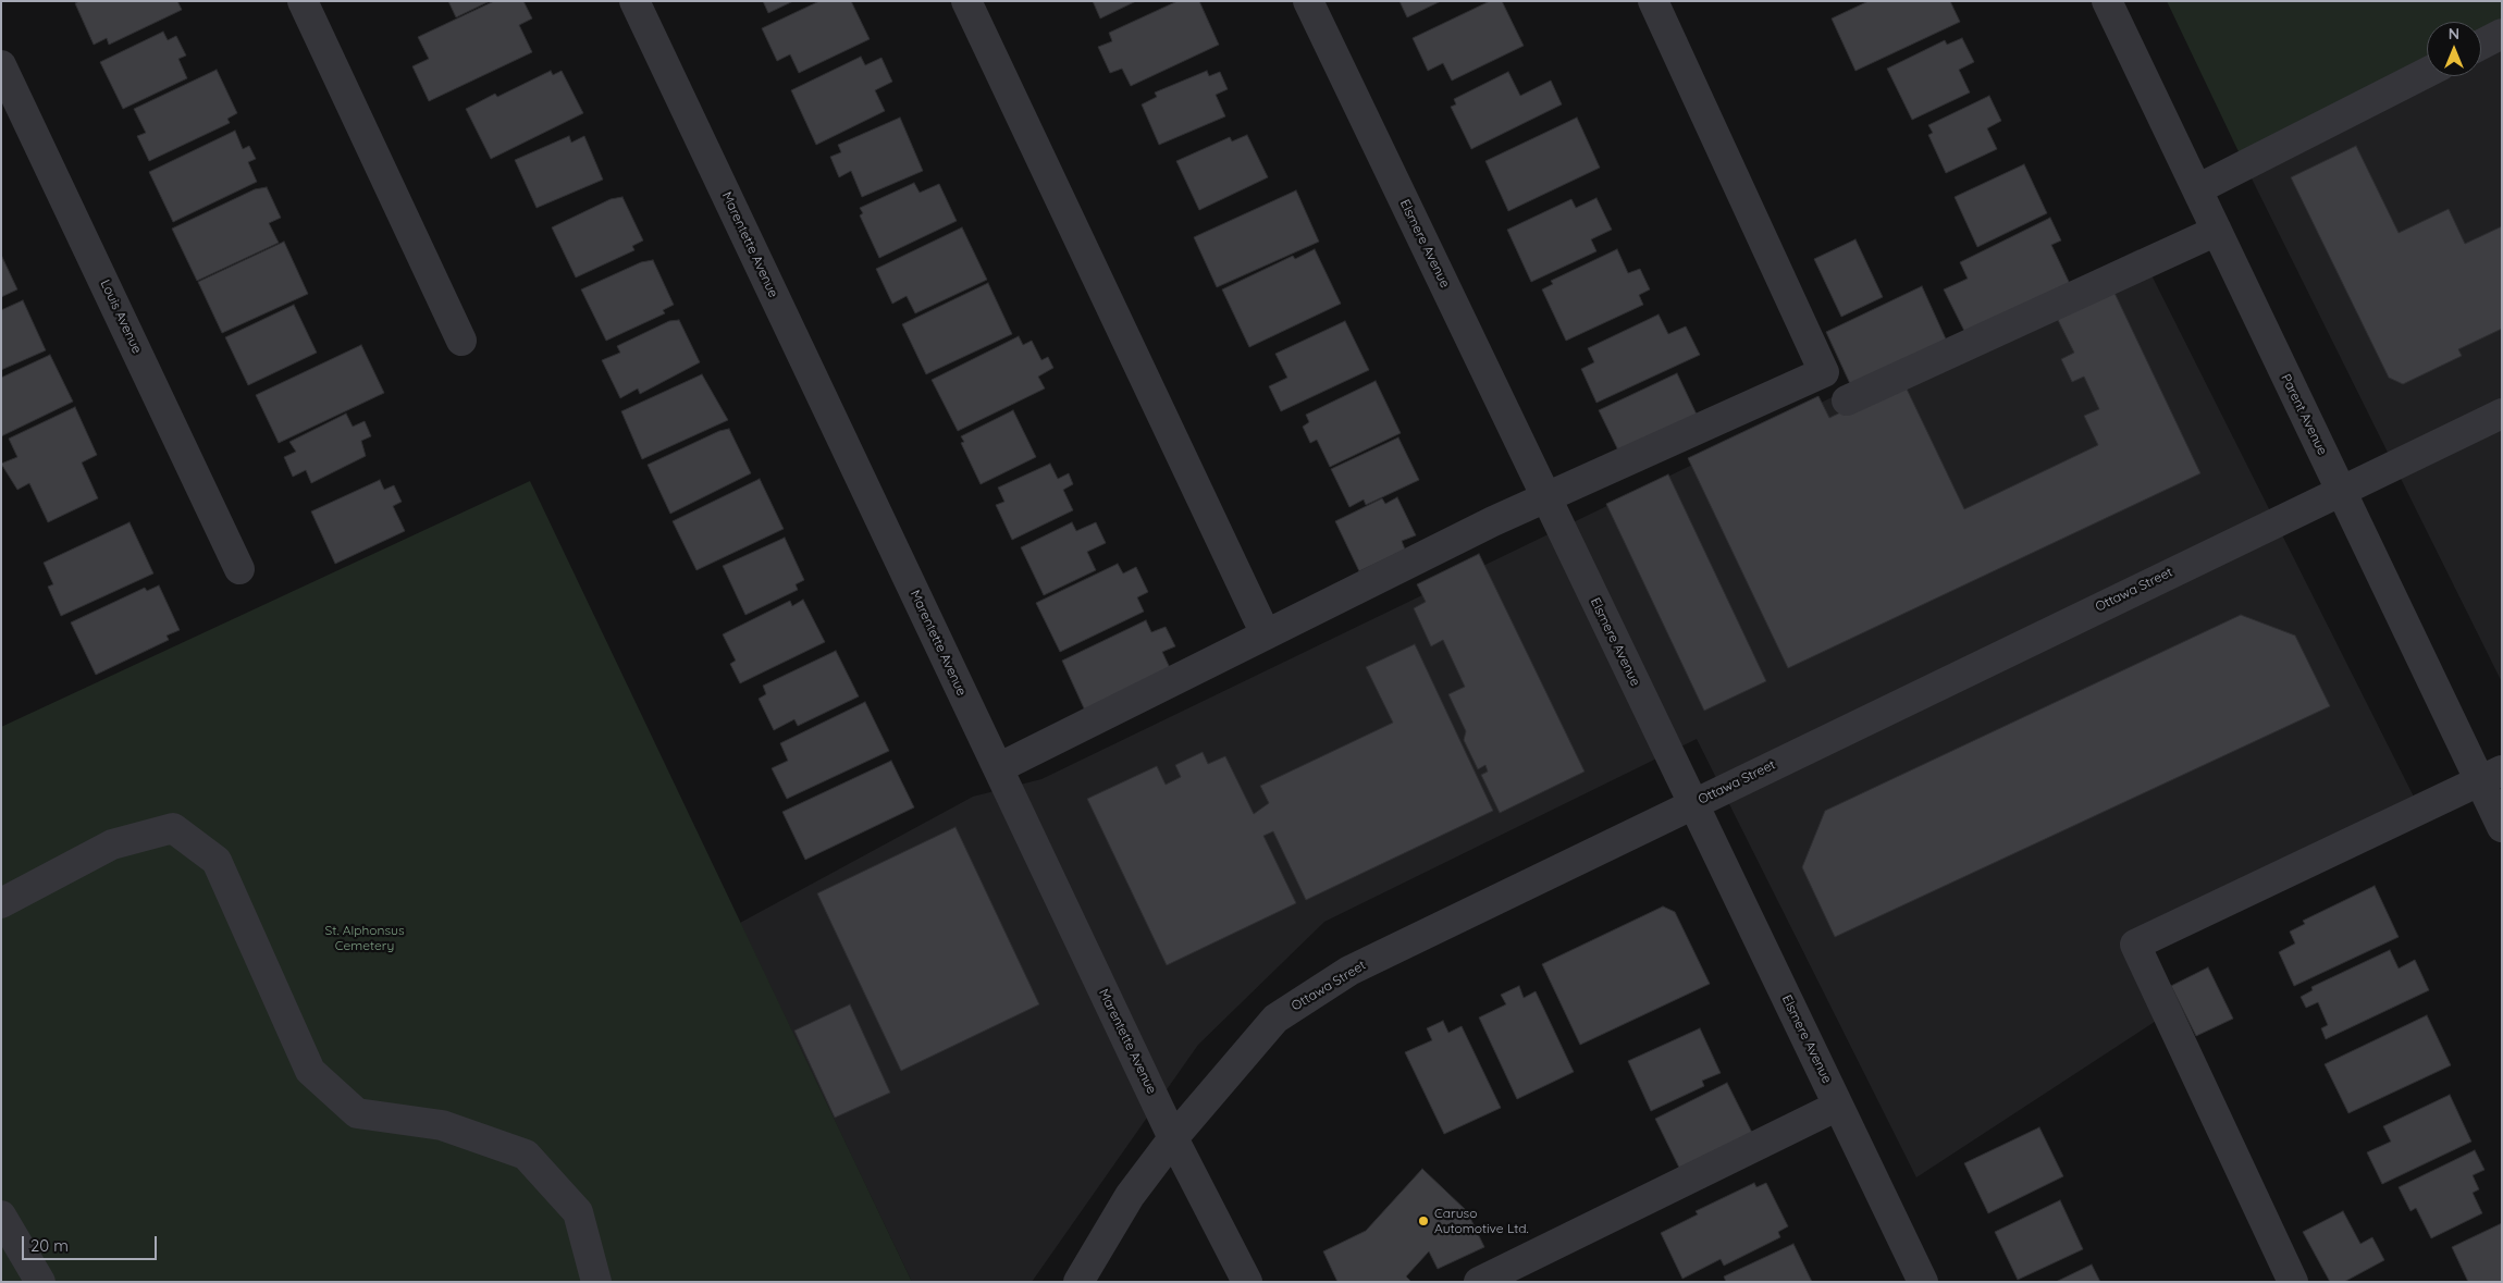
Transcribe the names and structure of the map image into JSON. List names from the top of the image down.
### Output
{
  "streets": {
    "street": [
      "Elsmere Avenue",
      "Marentette Avenue",
      "Louis Avenue",
      "Parent Avenue",
      "Ottawa Street"
    ]
  },
  "crossings": [
    ["Elsmere Avenue", "Ottawa Street"],
    ["Marentette Avenue", "Ottawa Street"],
    ["Parent Avenue", "Ottawa Street"]
  ],
  "parks": ["St. Alphonsus Cemetery"],
  "places": ["Caruso Automotive Ltd."],
  "scale_bar": "20 m",
  "north": "top"
}
